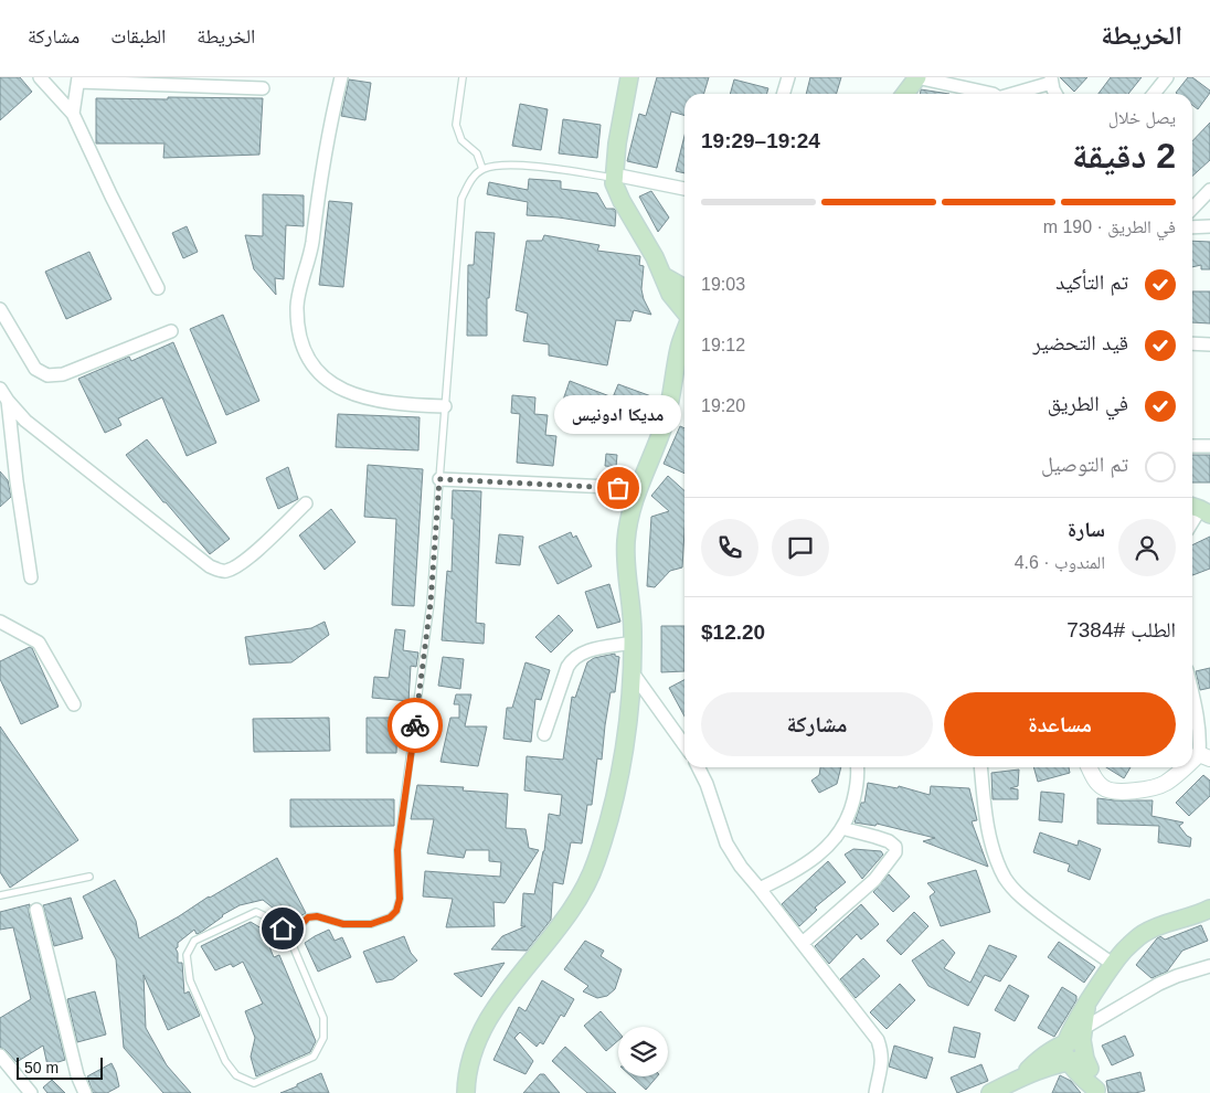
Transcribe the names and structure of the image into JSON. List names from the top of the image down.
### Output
{
  "places": ["مديكا ادونيس"],
  "scale_bar": "50 m",
  "page": {
    "header": "الخريطة",
    "nav": ["الخريطة", "الطبقات", "مشاركة"],
    "heading": ["2 دقيقة", "يصل خلال", "19:24–19:29"],
    "panel": [
      "سارة",
      "المندوب · 4.6",
      "الطلب #7384",
      "$12.20"
    ],
    "bar": "في الطريق · 190 m",
    "list": [
      ["تم التأكيد", "19:03"],
      ["قيد التحضير", "19:12"],
      ["في الطريق", "19:20"],
      "تم التوصيل"
    ],
    "bubble": "مديكا ادونيس",
    "buttons": ["مساعدة", "مشاركة"],
    "scale": "50 m"
  }
}
